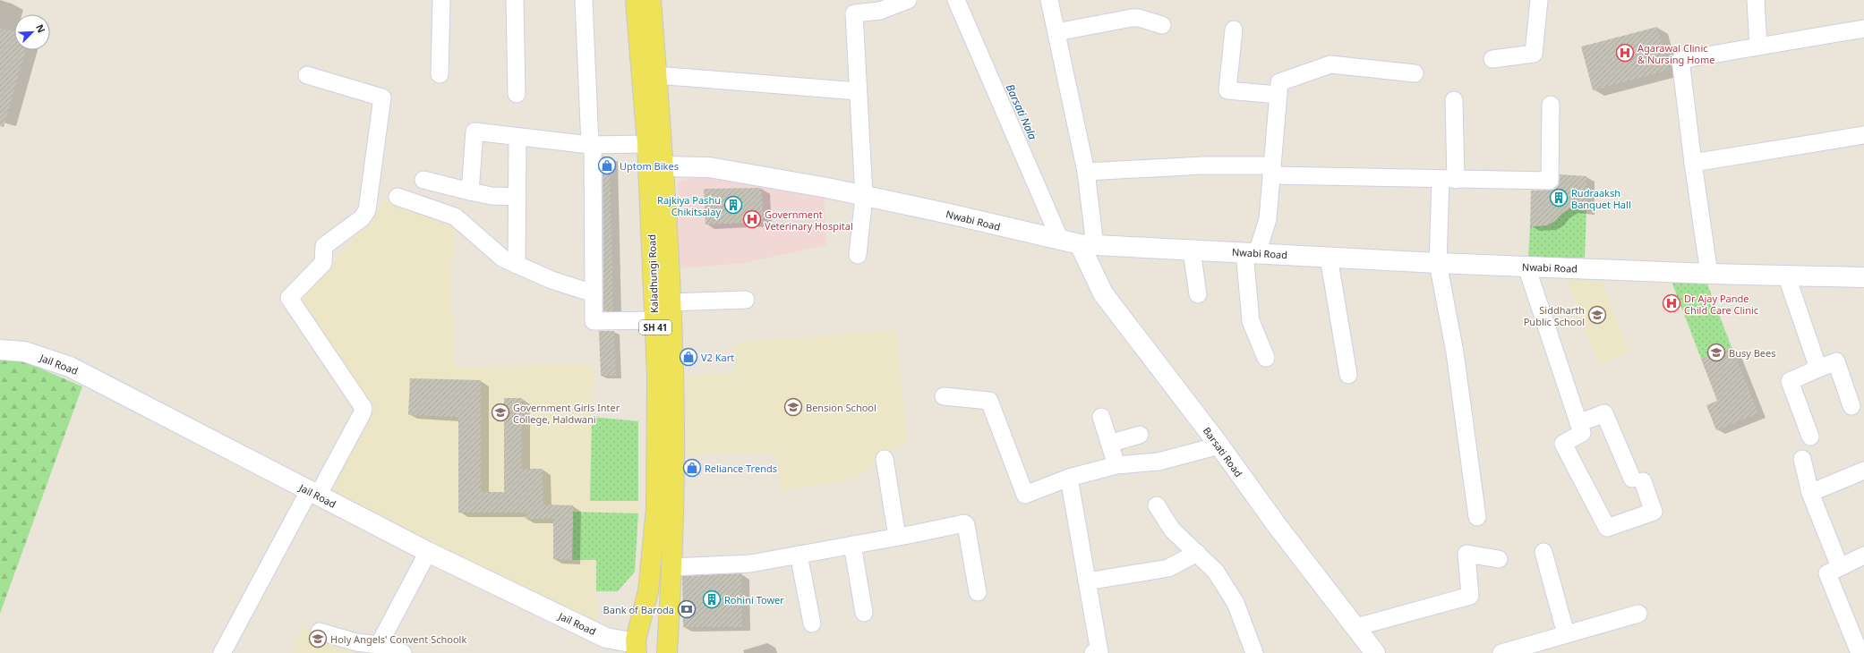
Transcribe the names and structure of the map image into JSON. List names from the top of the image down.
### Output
{
  "streets": {
    "main road": ["Kaladhungi Road", "SH 41"],
    "street": ["Nwabi Road", "Jail Road", "Barsati Road"]
  },
  "crossings": [
    ["Nwabi Road", "Kaladhungi Road"],
    ["Nwabi Road", "Barsati Road"],
    ["Kaladhungi Road", "Jail Road"]
  ],
  "water": ["Barsati Nala"],
  "places": {
    "hospital": ["Agarawal Clinic & Nursing Home", "Government Veterinary Hospital", "Dr Ajay Pande Child Care Clinic"],
    "shop": ["Uptom Bikes", "V2 Kart", "Reliance Trends"],
    "building": ["Rudraaksh Banquet Hall", "Rajkiya Pashu Chikitsalay", "Rohini Tower"],
    "school or university": [
      "Siddharth Public School",
      "Busy Bees",
      "Bension School",
      "Government Girls Inter College, Haldwani",
      "Holy Angels' Convent Schoolk"
    ],
    "bank": ["Bank of Baroda"]
  },
  "north": "top right"
}
